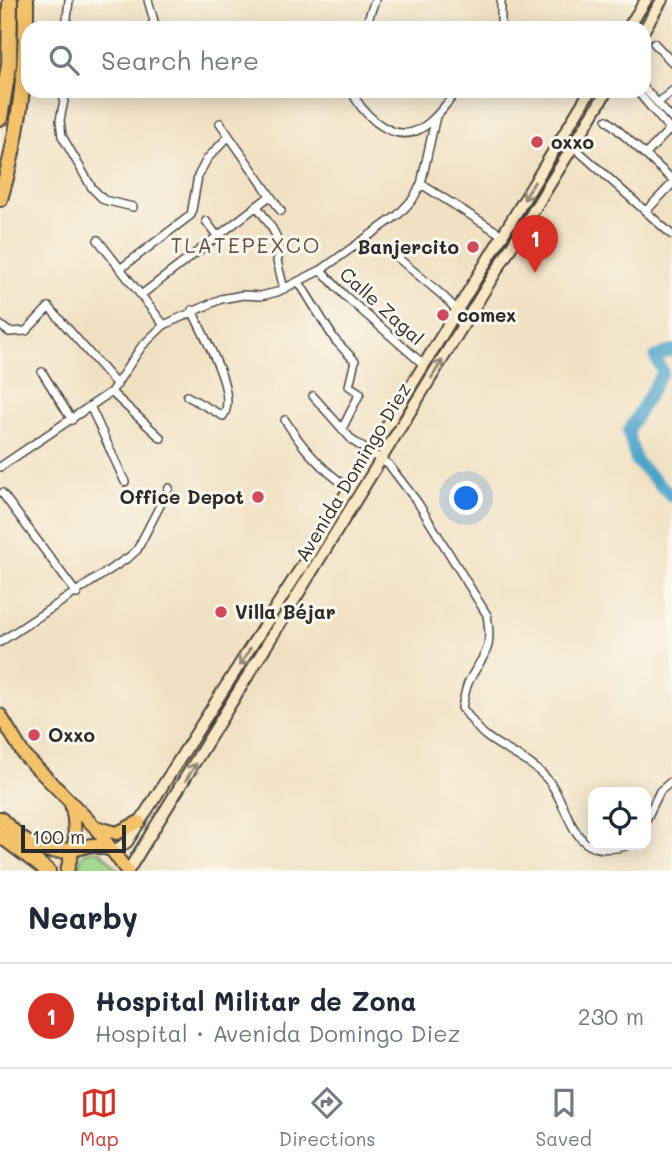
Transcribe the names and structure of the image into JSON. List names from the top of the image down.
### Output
{
  "streets": {
    "main road": ["Avenida Domingo Diez"],
    "street": ["Calle Zagal"]
  },
  "crossings": [
    ["Calle Zagal", "Avenida Domingo Diez"]
  ],
  "districts": ["TLATEPEXCO"],
  "places": [
    "oxxo",
    "Banjercito",
    "comex",
    "Office Depot",
    "Villa Béjar",
    "Oxxo"
  ],
  "scale_bar": "100 m",
  "page": {
    "search": "Search here",
    "pins": "1",
    "scale": "100 m",
    "heading": "Nearby",
    "list": [
      {
        "mark": "1",
        "name": "Hospital Militar de Zona",
        "note": "Hospital · Avenida Domingo Diez",
        "value": "230 m"
      }
    ],
    "nav": ["Map", "Directions", "Saved"]
  }
}
